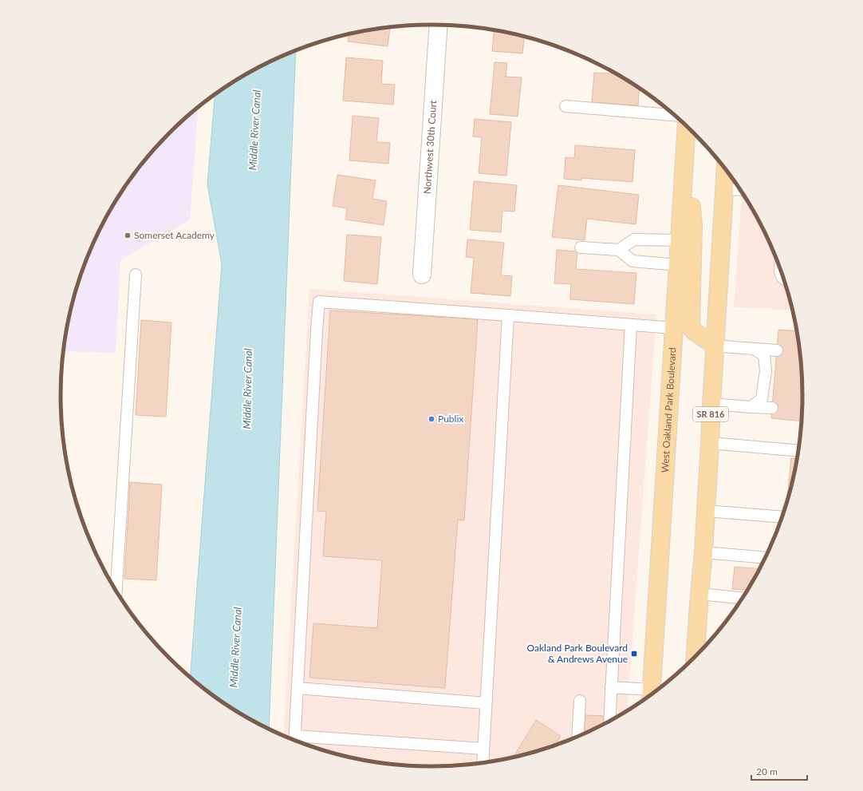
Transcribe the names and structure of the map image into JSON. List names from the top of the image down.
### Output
{
  "streets": {
    "main road": ["West Oakland Park Boulevard", "SR 816"],
    "street": ["Northwest 30th Court"]
  },
  "water": ["Middle River Canal"],
  "places": {
    "other": ["Somerset Academy", "Publix"],
    "transit": ["Oakland Park Boulevard & Andrews Avenue"]
  },
  "scale_bar": "20 m"
}
